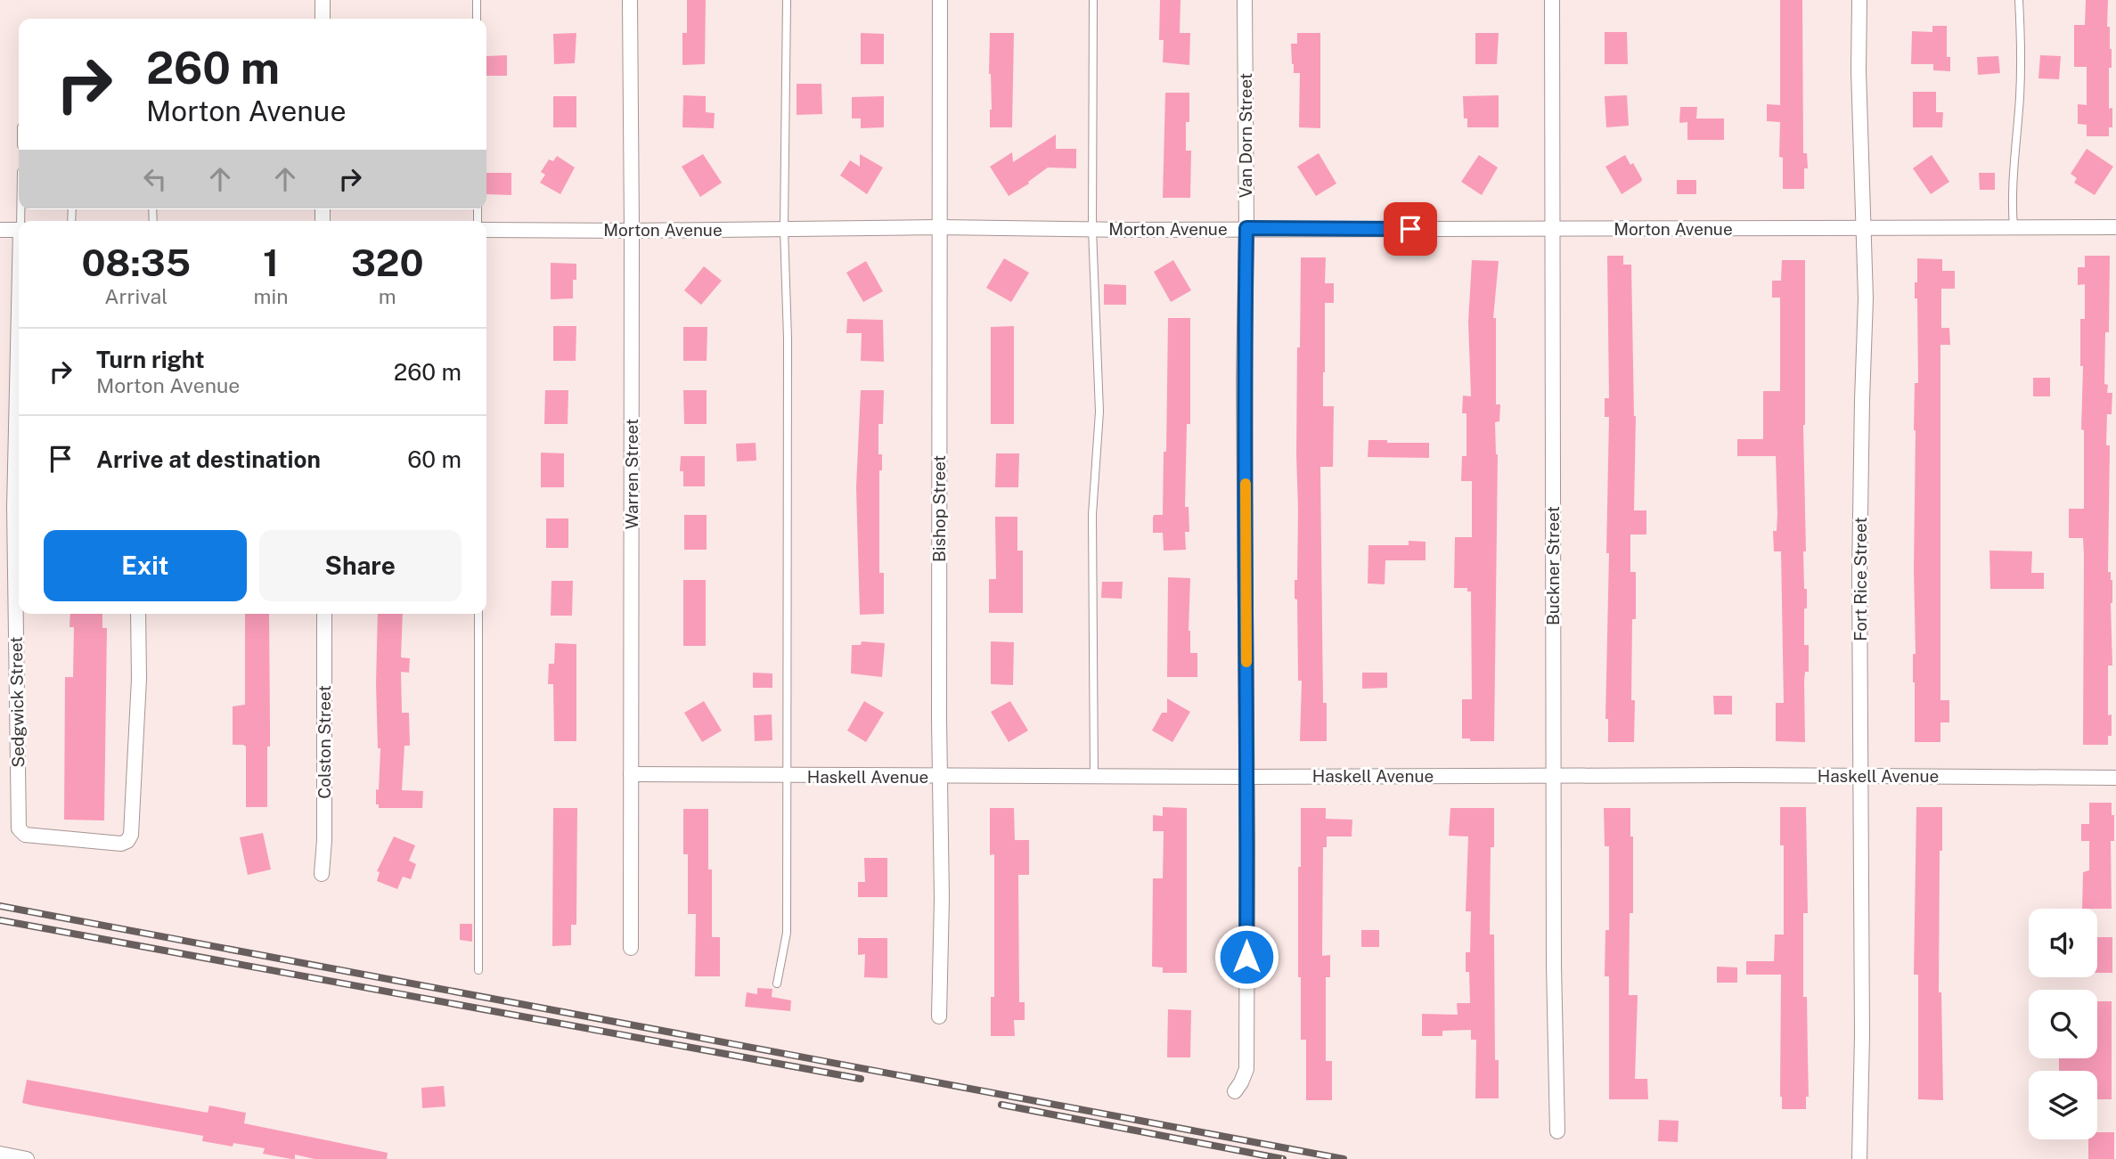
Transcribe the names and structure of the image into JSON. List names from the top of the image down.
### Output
{
  "streets": {
    "street": [
      "Van Dorn Street",
      "Morton Avenue",
      "Warren Street",
      "Bishop Street",
      "Buckner Street",
      "Fort Rice Street",
      "Sedgwick Street",
      "Colston Street",
      "Haskell Avenue"
    ]
  },
  "crossings": [
    ["Van Dorn Street", "Morton Avenue"],
    ["Van Dorn Street", "Haskell Avenue"],
    ["Morton Avenue", "Warren Street"],
    ["Morton Avenue", "Bishop Street"],
    ["Morton Avenue", "Buckner Street"],
    ["Morton Avenue", "Fort Rice Street"],
    ["Warren Street", "Haskell Avenue"],
    ["Bishop Street", "Haskell Avenue"],
    ["Buckner Street", "Haskell Avenue"],
    ["Fort Rice Street", "Haskell Avenue"]
  ],
  "page": {
    "turn": ["260 m", "Morton Avenue"],
    "eta": [
      "08:35",
      "Arrival",
      "1",
      "min",
      "320",
      "m"
    ],
    "list": [
      {
        "name": "Turn right",
        "note": "Morton Avenue",
        "value": "260 m"
      },
      {
        "name": "Arrive at destination",
        "value": "60 m"
      }
    ],
    "buttons": ["Exit", "Share"]
  }
}
